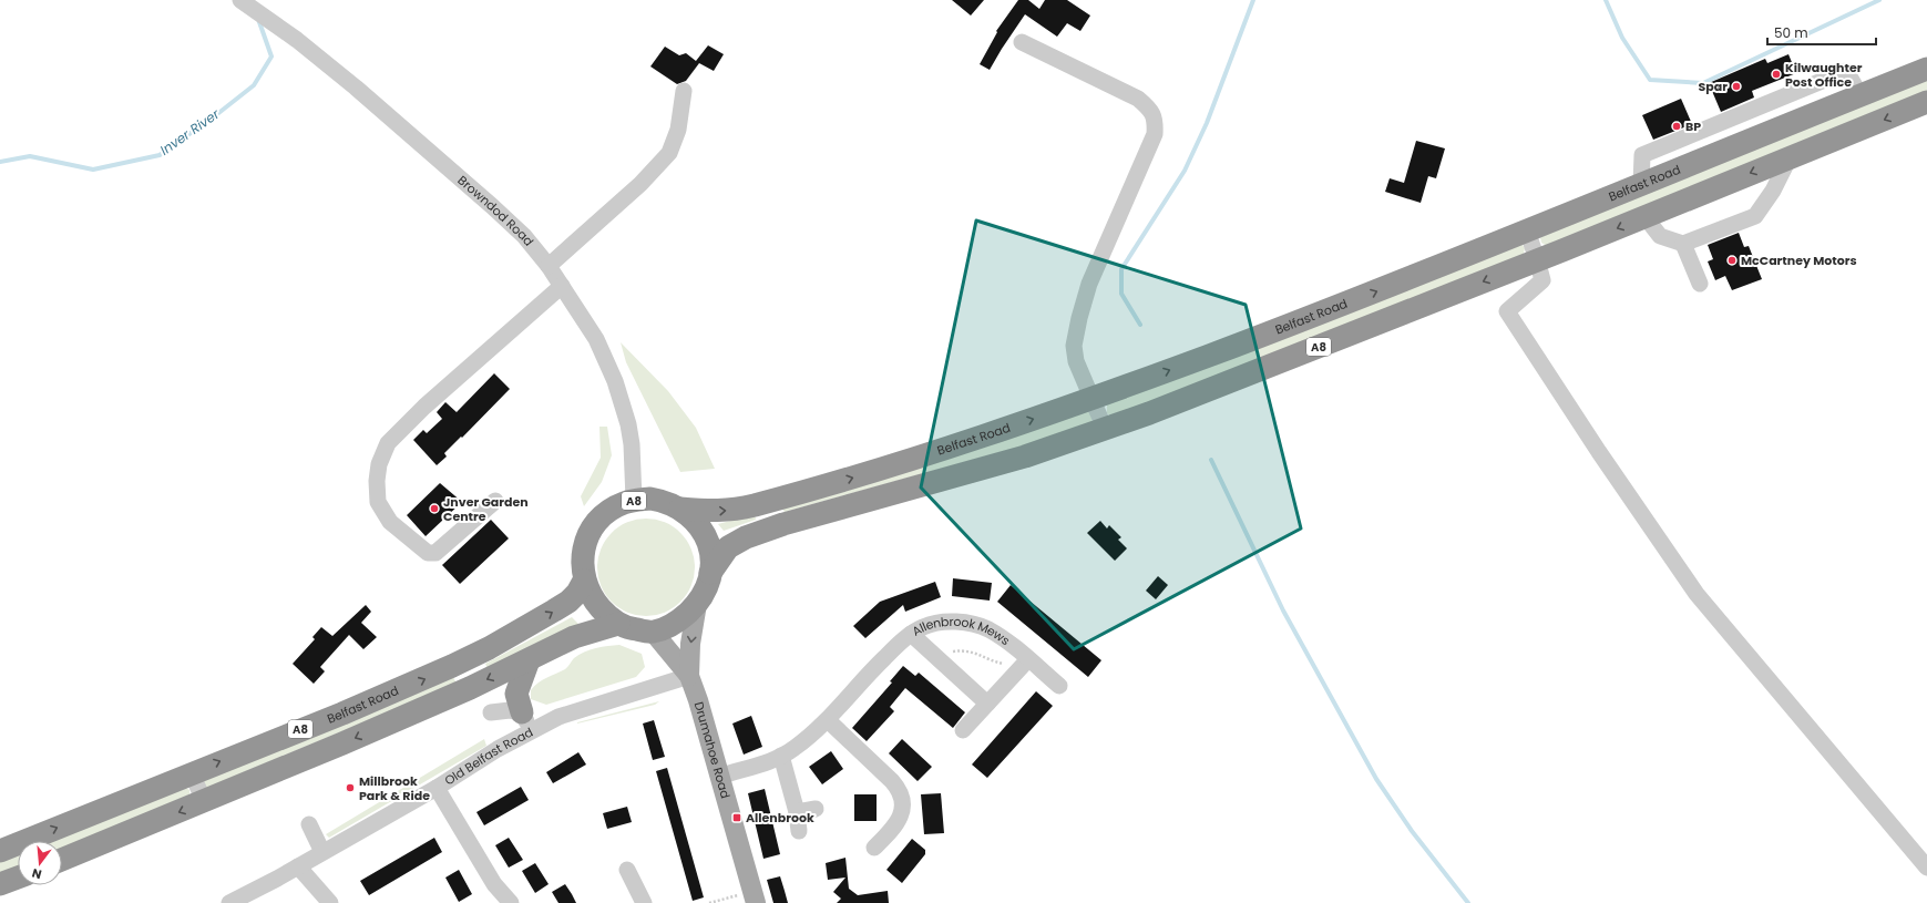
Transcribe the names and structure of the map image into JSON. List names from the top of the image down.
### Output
{
  "streets": {
    "highway": ["Belfast Road", "A8"],
    "main road": ["Drumahoe Road"],
    "street": ["Browndod Road", "Allenbrook Mews", "Old Belfast Road"]
  },
  "crossings": [
    ["Belfast Road", "Browndod Road"],
    ["Belfast Road", "A8"],
    ["Belfast Road", "Drumahoe Road"],
    ["Browndod Road", "A8"],
    ["Browndod Road", "Drumahoe Road"],
    ["A8", "Drumahoe Road"],
    ["Drumahoe Road", "Old Belfast Road"]
  ],
  "water": ["Inver River"],
  "places": {
    "other": [
      "Kilwaughter Post Office",
      "Spar",
      "BP",
      "McCartney Motors",
      "Jnver Garden Centre",
      "Millbrook Park & Ride"
    ],
    "transit": ["Allenbrook"]
  },
  "scale_bar": "50 m",
  "north": "bottom"
}
